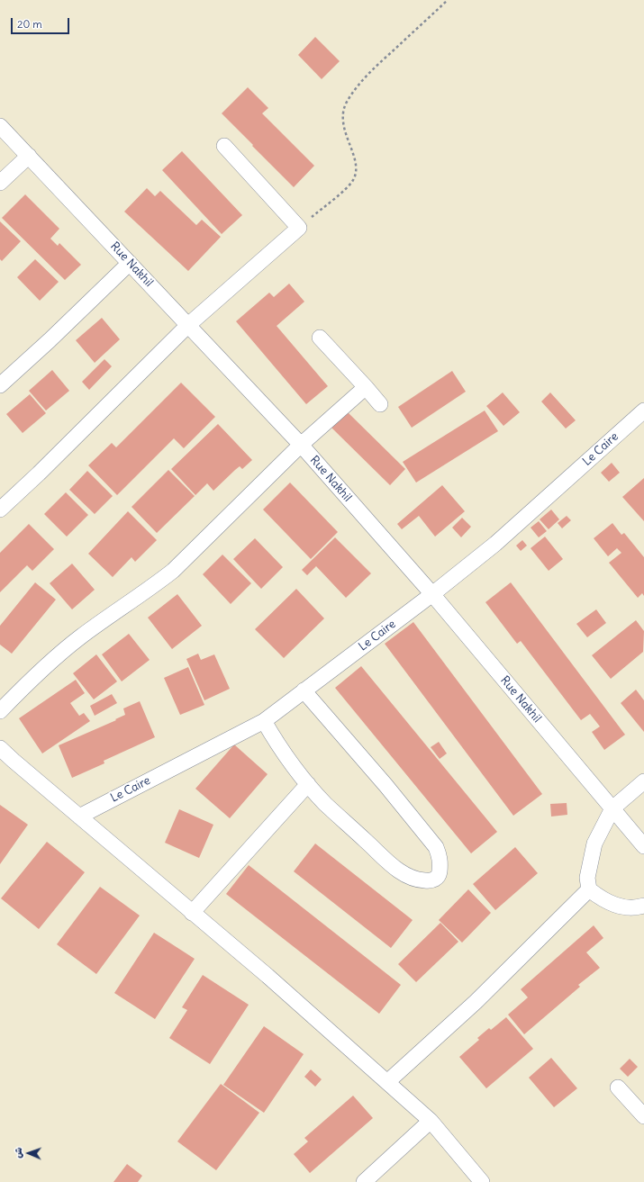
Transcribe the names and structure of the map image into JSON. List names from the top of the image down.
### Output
{
  "streets": {
    "street": ["Rue Nakhil", "Le Caire"]
  },
  "crossings": [
    ["Rue Nakhil", "Le Caire"]
  ],
  "scale_bar": "20 m",
  "north": "left"
}
